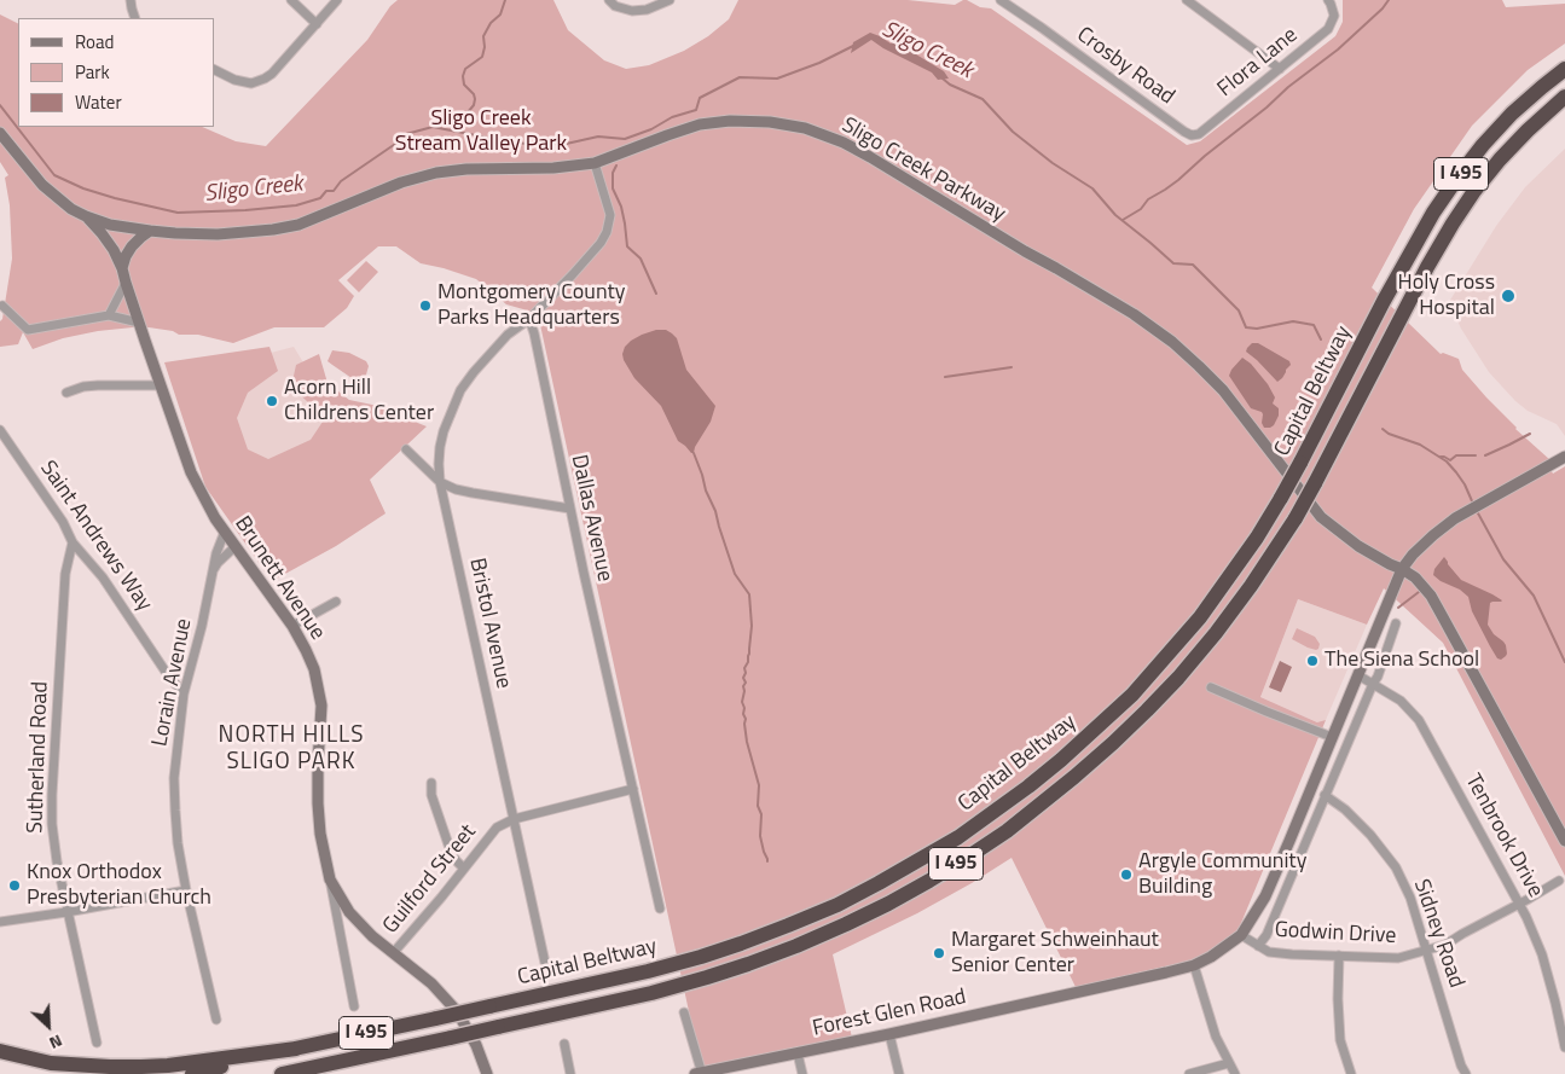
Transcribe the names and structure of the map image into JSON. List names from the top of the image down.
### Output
{
  "streets": {
    "highway": ["I 495", "Capital Beltway"],
    "street": [
      "Flora Lane",
      "Crosby Road",
      "Sligo Creek Parkway",
      "Dallas Avenue",
      "Saint Andrews Way",
      "Brunett Avenue",
      "Bristol Avenue",
      "Lorain Avenue",
      "Sutherland Road",
      "Tenbrook Drive",
      "Guilford Street",
      "Godwin Drive",
      "Sidney Road",
      "Forest Glen Road"
    ]
  },
  "crossings": [
    ["Flora Lane", "Crosby Road"],
    ["Sligo Creek Parkway", "Brunett Avenue"],
    ["Sligo Creek Parkway", "Forest Glen Road"],
    ["Dallas Avenue", "Bristol Avenue"],
    ["Dallas Avenue", "Guilford Street"],
    ["Saint Andrews Way", "Lorain Avenue"],
    ["Saint Andrews Way", "Sutherland Road"],
    ["Brunett Avenue", "Lorain Avenue"],
    ["Brunett Avenue", "Guilford Street"],
    ["Bristol Avenue", "Guilford Street"],
    ["Tenbrook Drive", "Godwin Drive"],
    ["Tenbrook Drive", "Forest Glen Road"],
    ["Godwin Drive", "Sidney Road"],
    ["Godwin Drive", "Forest Glen Road"]
  ],
  "districts": ["NORTH HILLS SLIGO PARK"],
  "water": ["Sligo Creek"],
  "parks": ["Sligo Creek Stream Valley Park"],
  "places": [
    "Holy Cross Hospital",
    "Montgomery County Parks Headquarters",
    "Acorn Hill Childrens Center",
    "The Siena School",
    "Argyle Community Building",
    "Knox Orthodox Presbyterian Church",
    "Margaret Schweinhaut Senior Center"
  ],
  "legend": ["Road", "Park", "Water"],
  "north": "bottom right"
}
